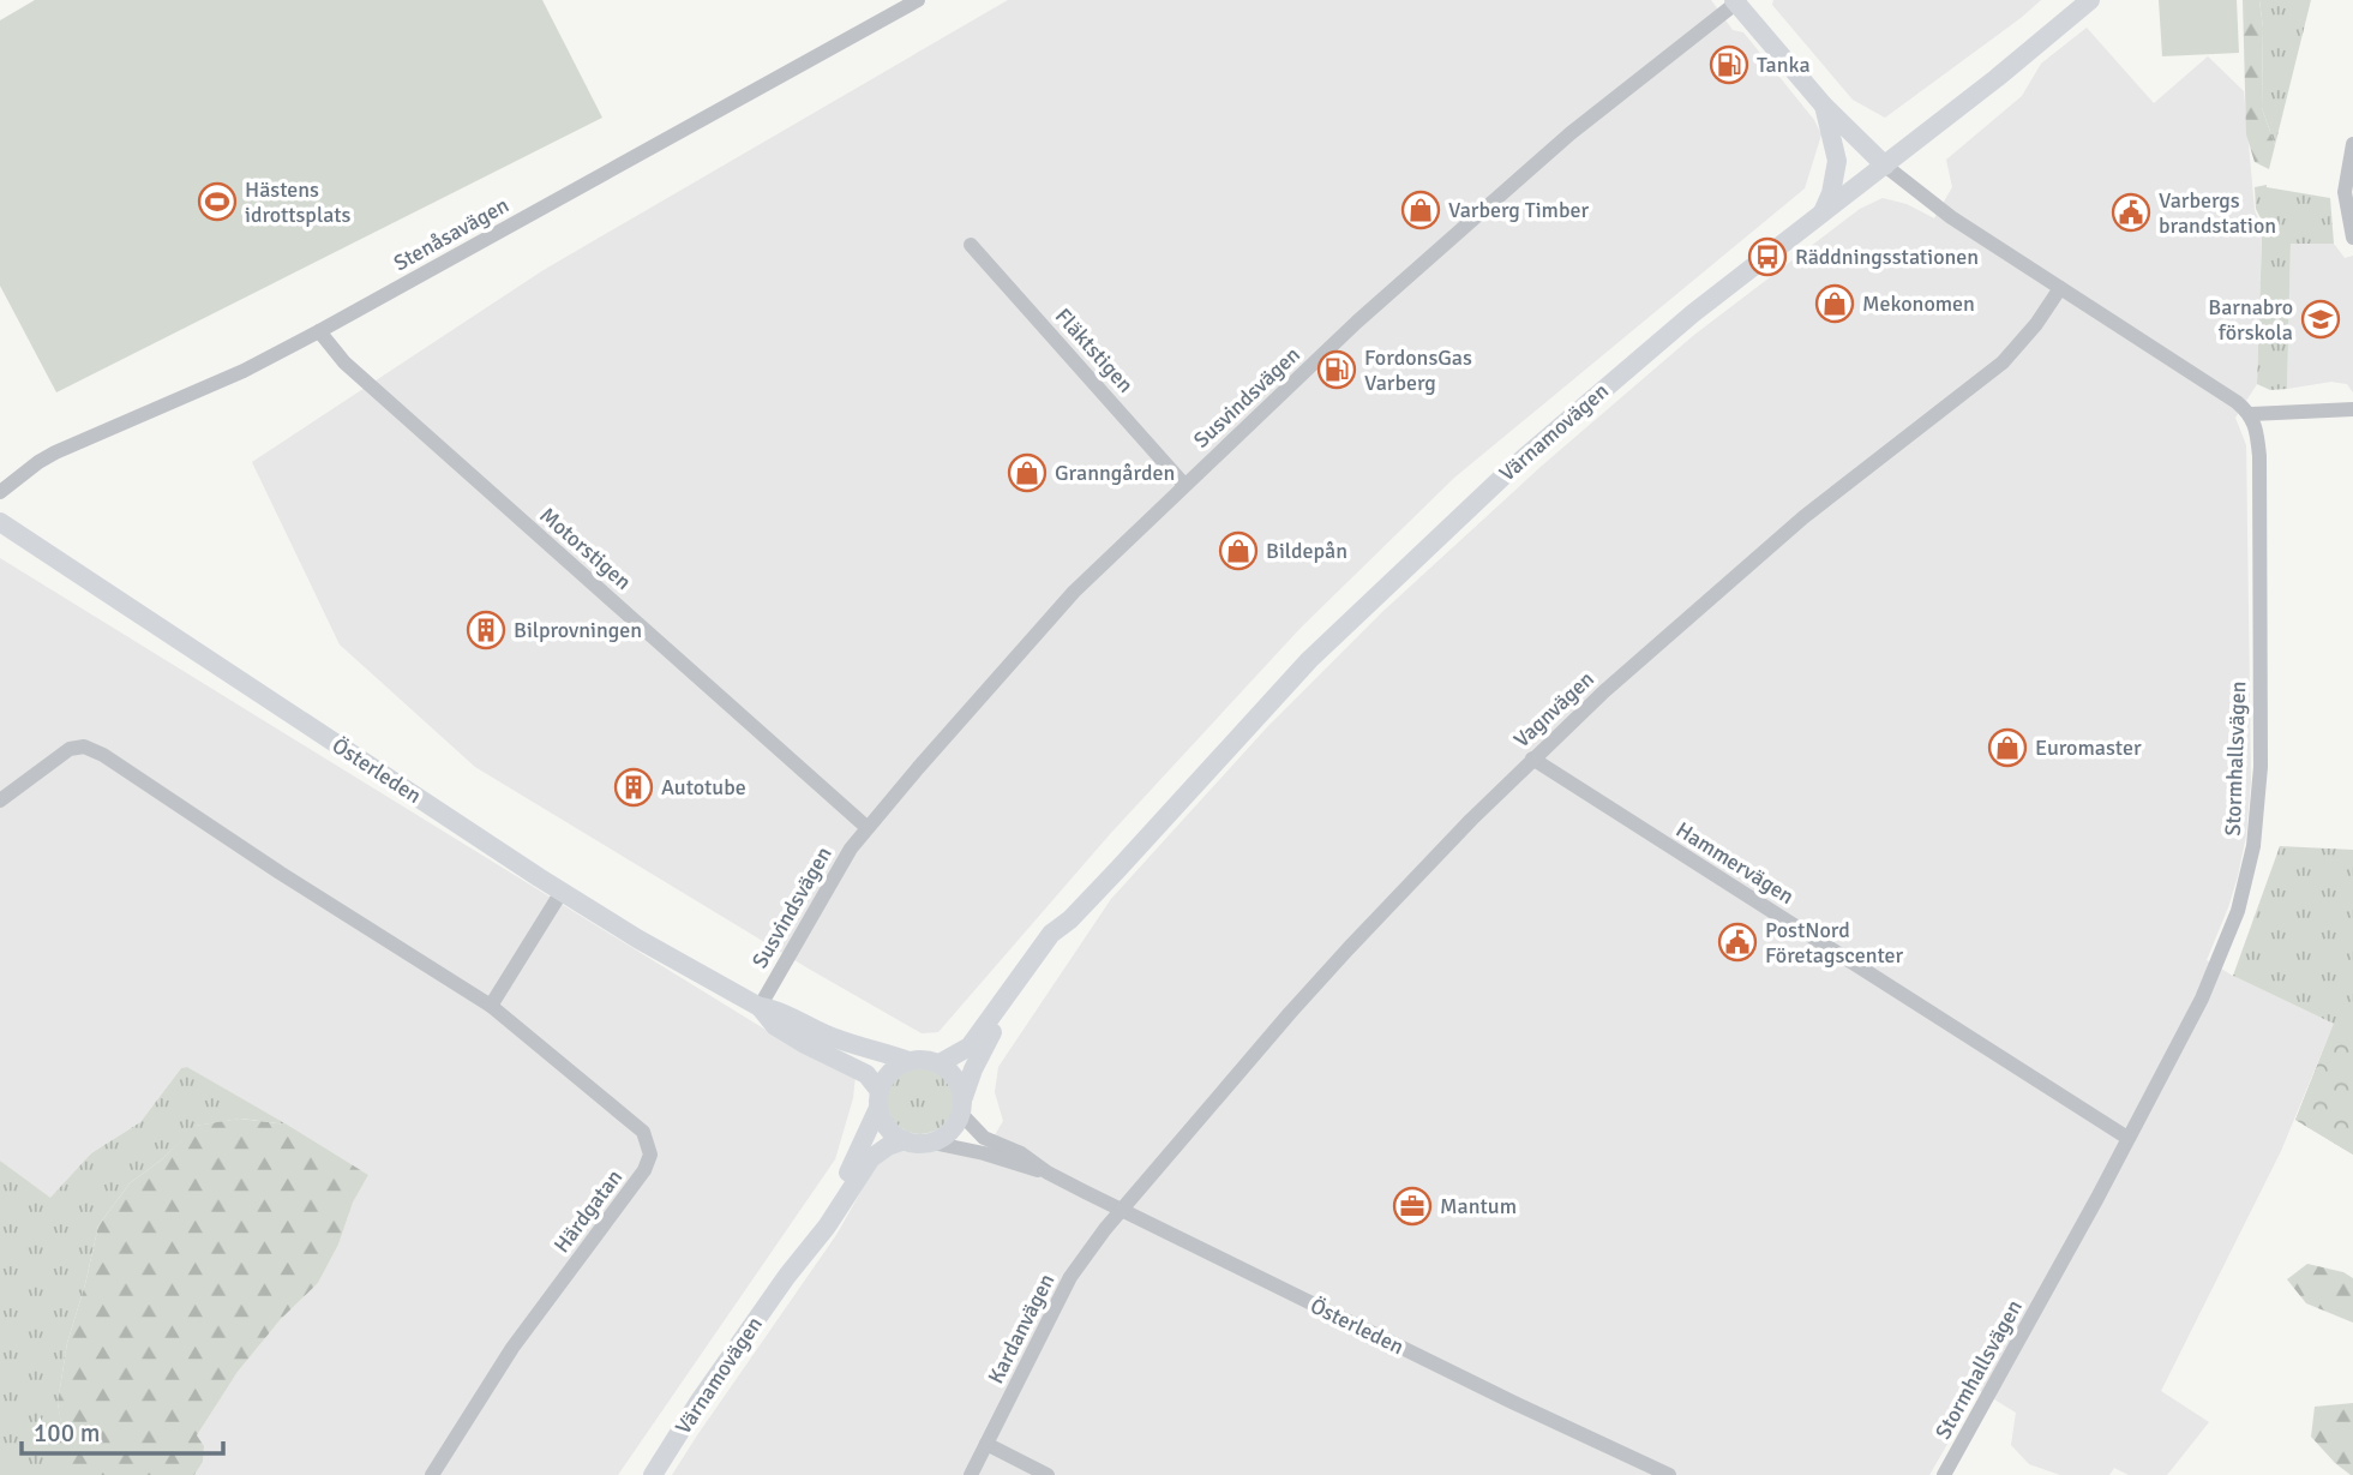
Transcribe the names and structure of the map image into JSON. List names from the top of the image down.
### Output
{
  "streets": {
    "main road": ["Värnamovägen", "Österleden"],
    "street": [
      "Stenåsavägen",
      "Fläktstigen",
      "Susvindsvägen",
      "Motorstigen",
      "Vagnvägen",
      "Stormhallsvägen",
      "Hammervägen",
      "Härdgatan",
      "Kardanvägen"
    ]
  },
  "crossings": [
    ["Stenåsavägen", "Motorstigen"],
    ["Fläktstigen", "Susvindsvägen"],
    ["Susvindsvägen", "Motorstigen"],
    ["Susvindsvägen", "Österleden"],
    ["Värnamovägen", "Österleden"],
    ["Vagnvägen", "Österleden"],
    ["Vagnvägen", "Hammervägen"],
    ["Vagnvägen", "Kardanvägen"],
    ["Stormhallsvägen", "Hammervägen"],
    ["Österleden", "Kardanvägen"]
  ],
  "places": {
    "fuel station": ["Tanka", "FordonsGas Varberg"],
    "sports": ["Hästens idrottsplats"],
    "shop": [
      "Varberg Timber",
      "Mekonomen",
      "Granngården",
      "Bildepån",
      "Euromaster"
    ],
    "public building": ["Varbergs brandstation", "PostNord Företagscenter"],
    "bus stop": ["Räddningsstationen"],
    "school or university": ["Barnabro förskola"],
    "building": ["Bilprovningen", "Autotube"],
    "office": ["Mantum"]
  },
  "scale_bar": "100 m"
}
